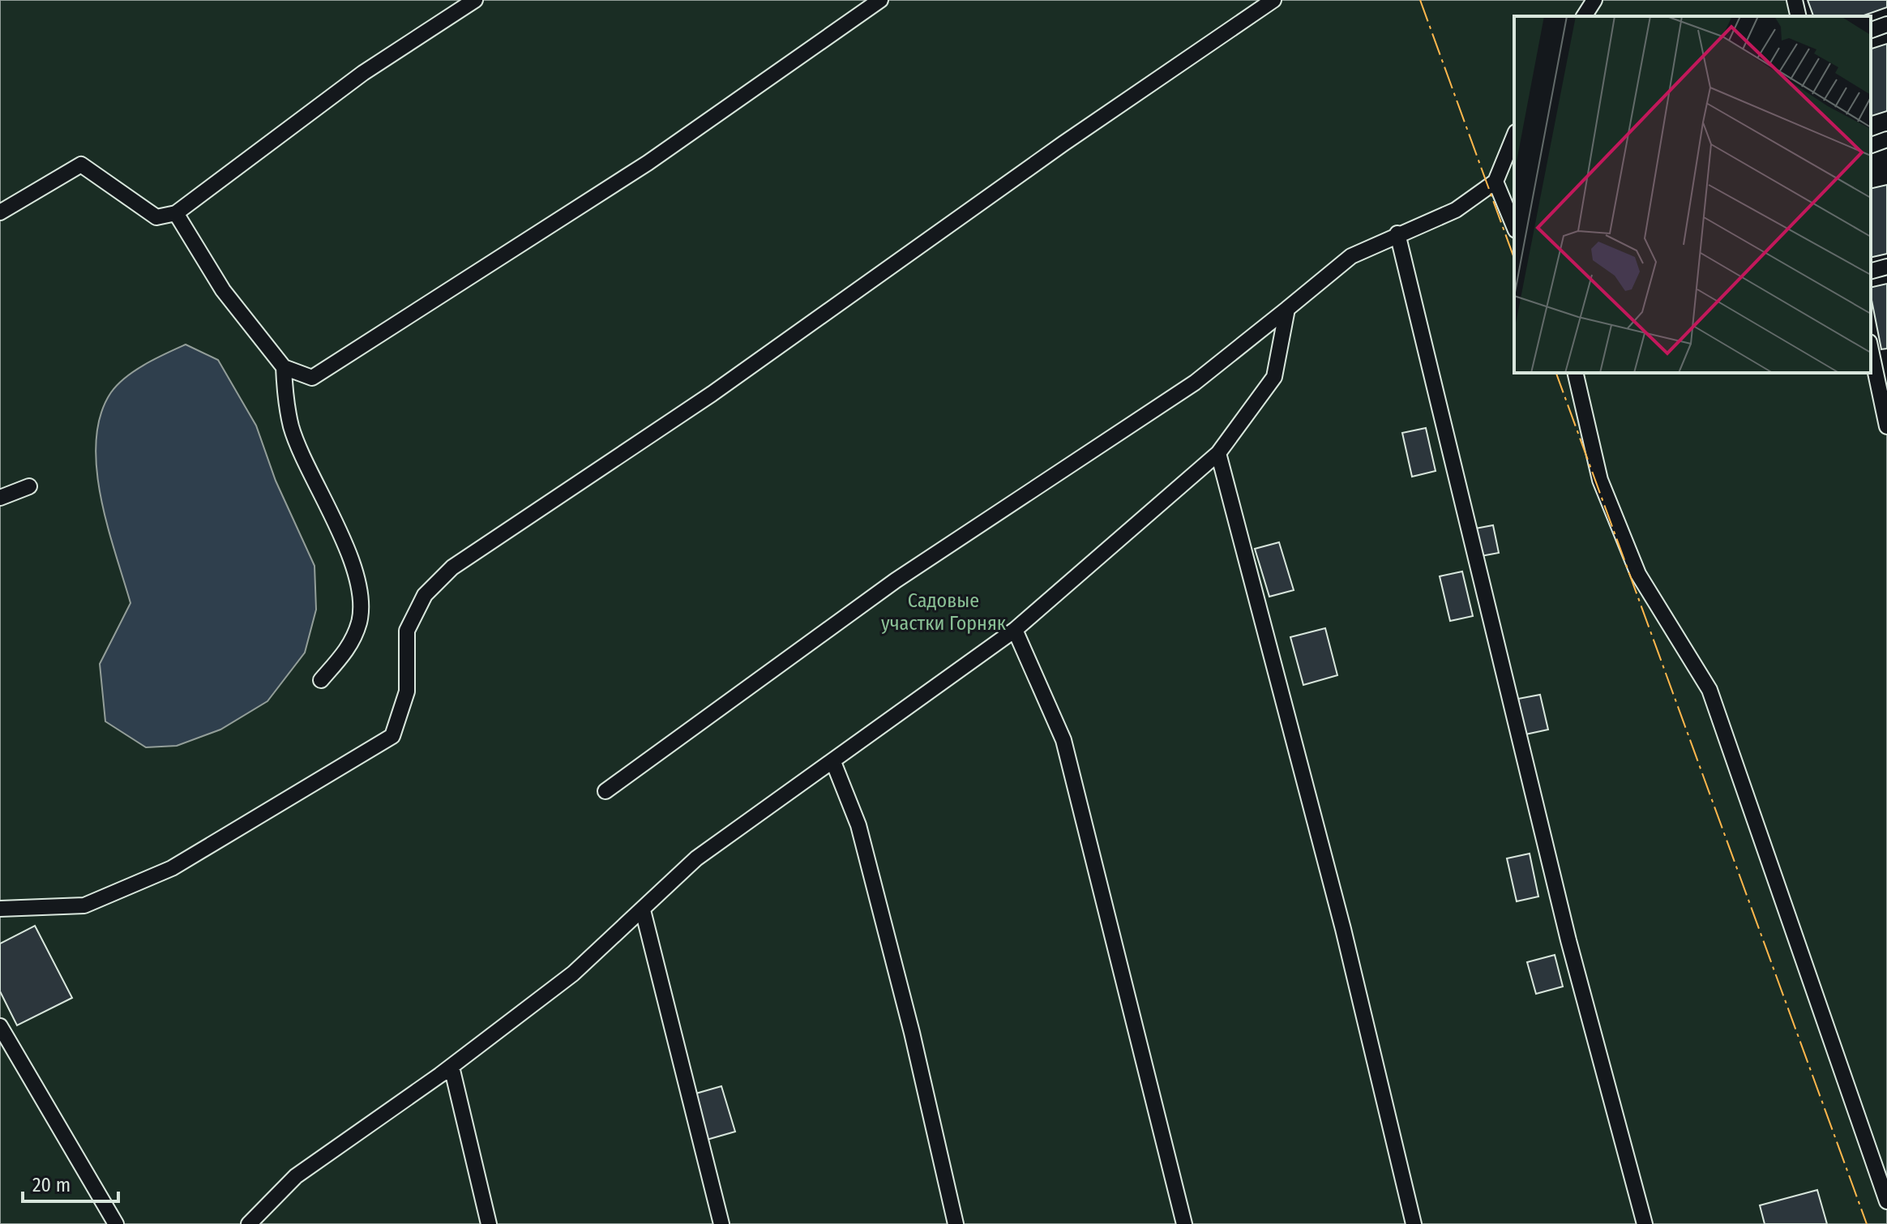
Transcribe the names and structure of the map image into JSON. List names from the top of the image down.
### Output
{
  "parks": ["Садовые участки Горняк"],
  "scale_bar": "20 m"
}
